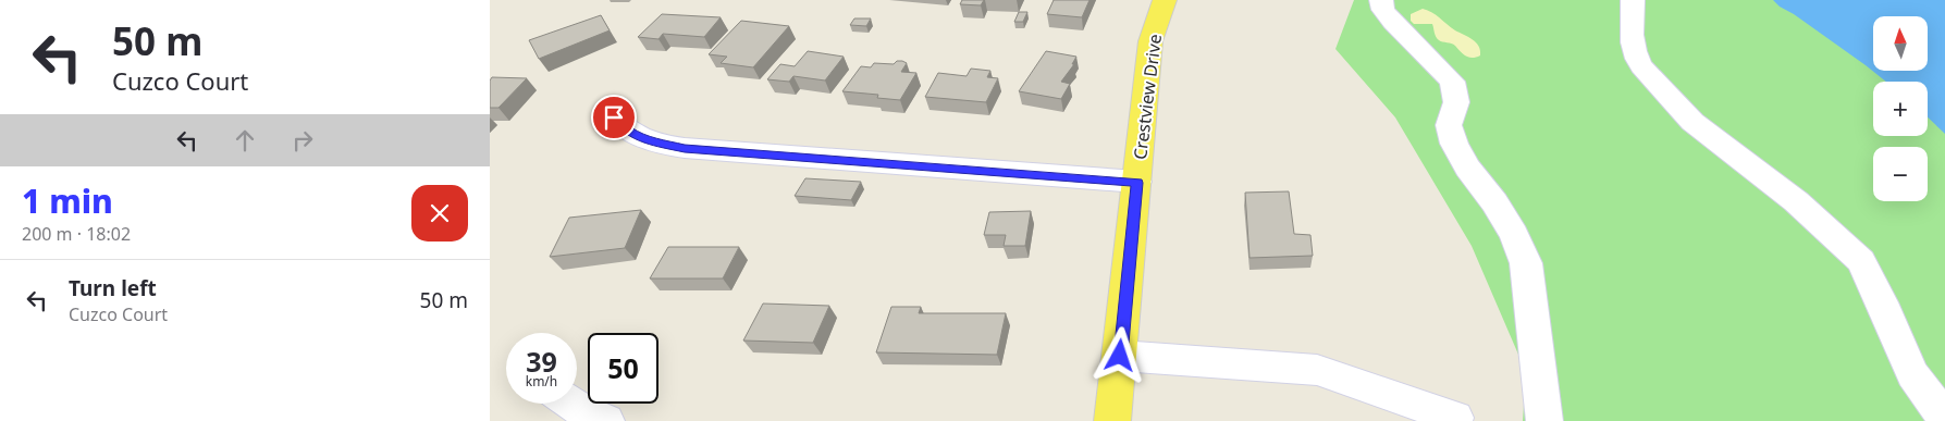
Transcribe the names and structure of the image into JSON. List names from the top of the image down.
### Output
{
  "streets": {
    "main road": ["Crestview Drive"]
  },
  "north": "top",
  "page": {
    "turn": ["50 m", "Cuzco Court"],
    "map_buttons": ["+", "−"],
    "heading": ["1 min", "200 m · 18:02"],
    "list": [
      {
        "name": "Turn left",
        "note": "Cuzco Court",
        "value": "50 m"
      }
    ],
    "speed": "39 km/h",
    "limit": "50"
  }
}
